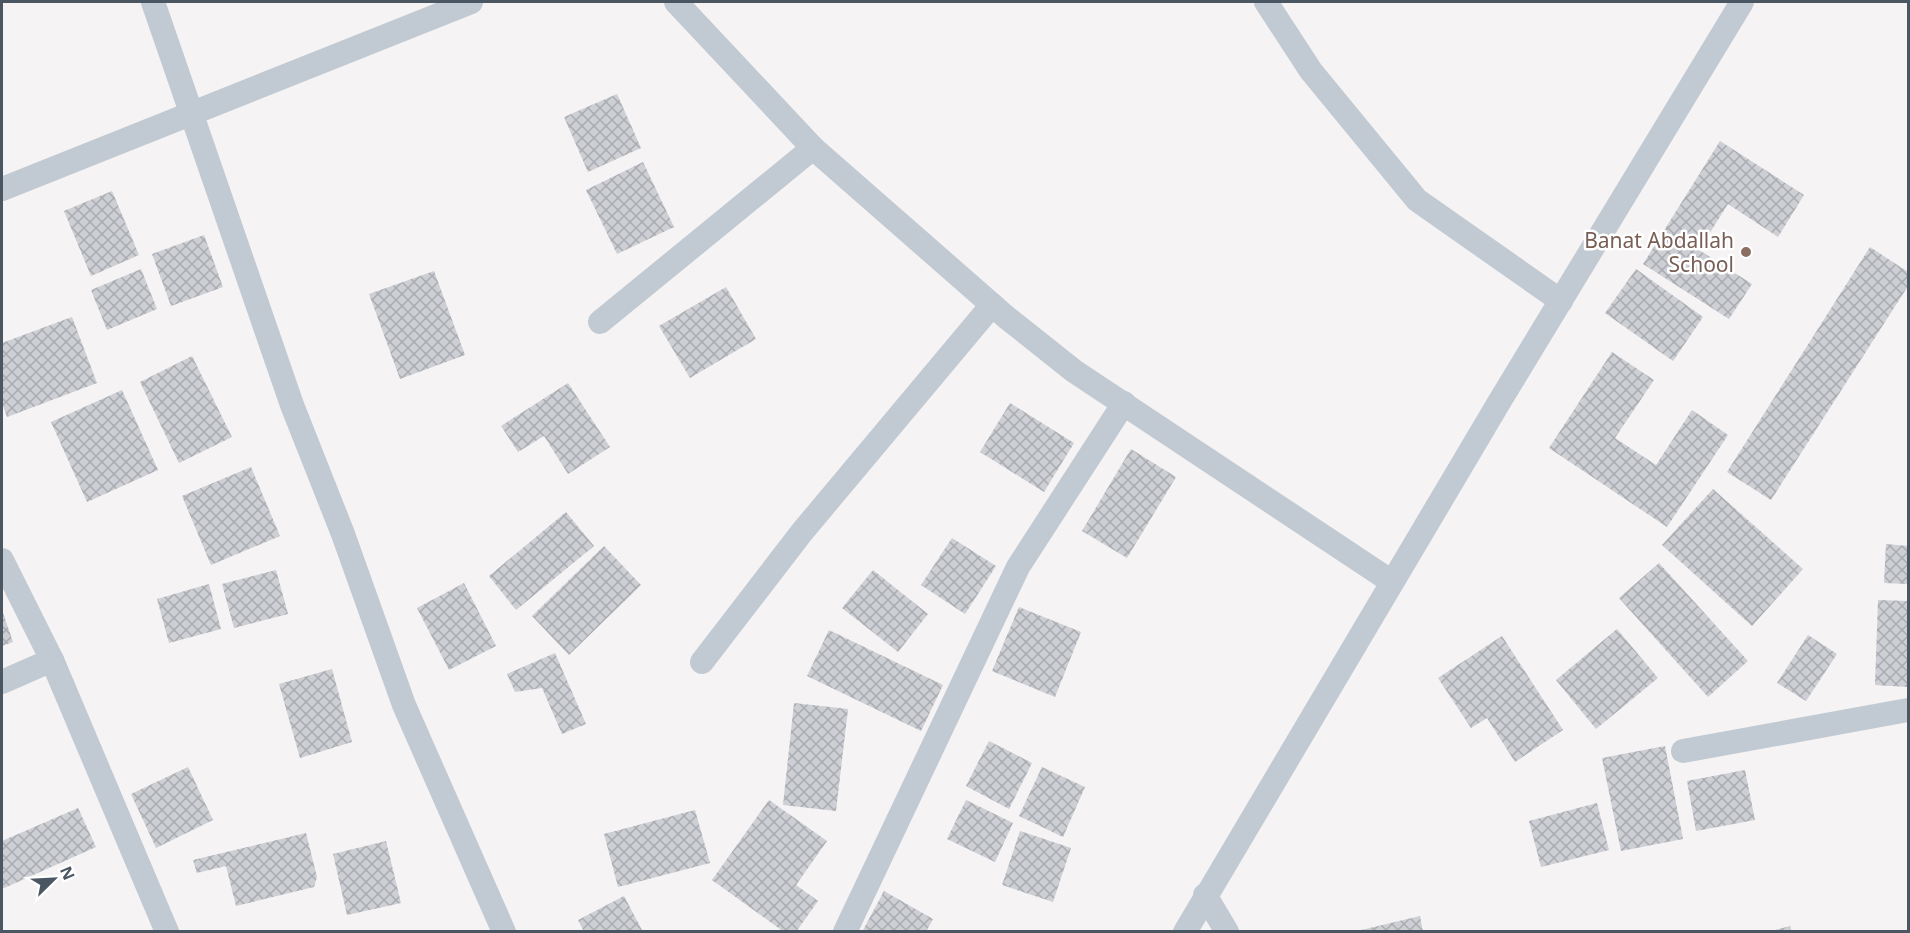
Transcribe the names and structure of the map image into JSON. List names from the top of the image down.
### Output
{
  "places": ["Banat Abdallah School"],
  "north": "top right"
}
